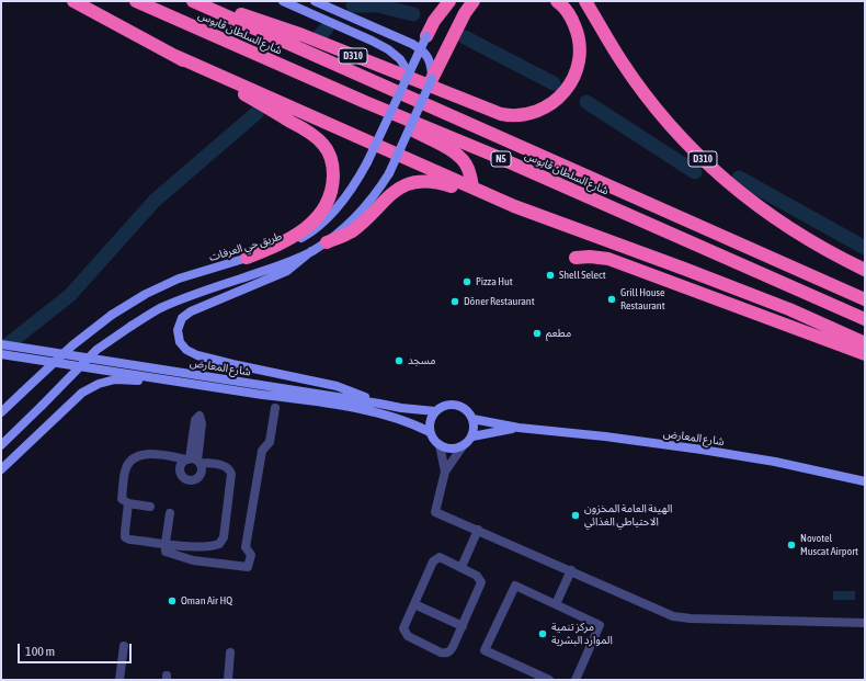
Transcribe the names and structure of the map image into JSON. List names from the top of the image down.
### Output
{
  "streets": {
    "highway": ["شارع السلطان قابوس", "D310", "N5"],
    "main road": ["طريق حي العرفات", "شارع المعارض"]
  },
  "places": [
    "Shell Select",
    "Pizza Hut",
    "Grill House Restaurant",
    "Döner Restaurant",
    "مطعم",
    "مسجد",
    "الهيئة العامة المخزون الاحتياطي الغذائي",
    "Novotel Muscat Airport",
    "Oman Air HQ",
    "مركز تنمية الموارد البشرية"
  ],
  "scale_bar": "100 m"
}
